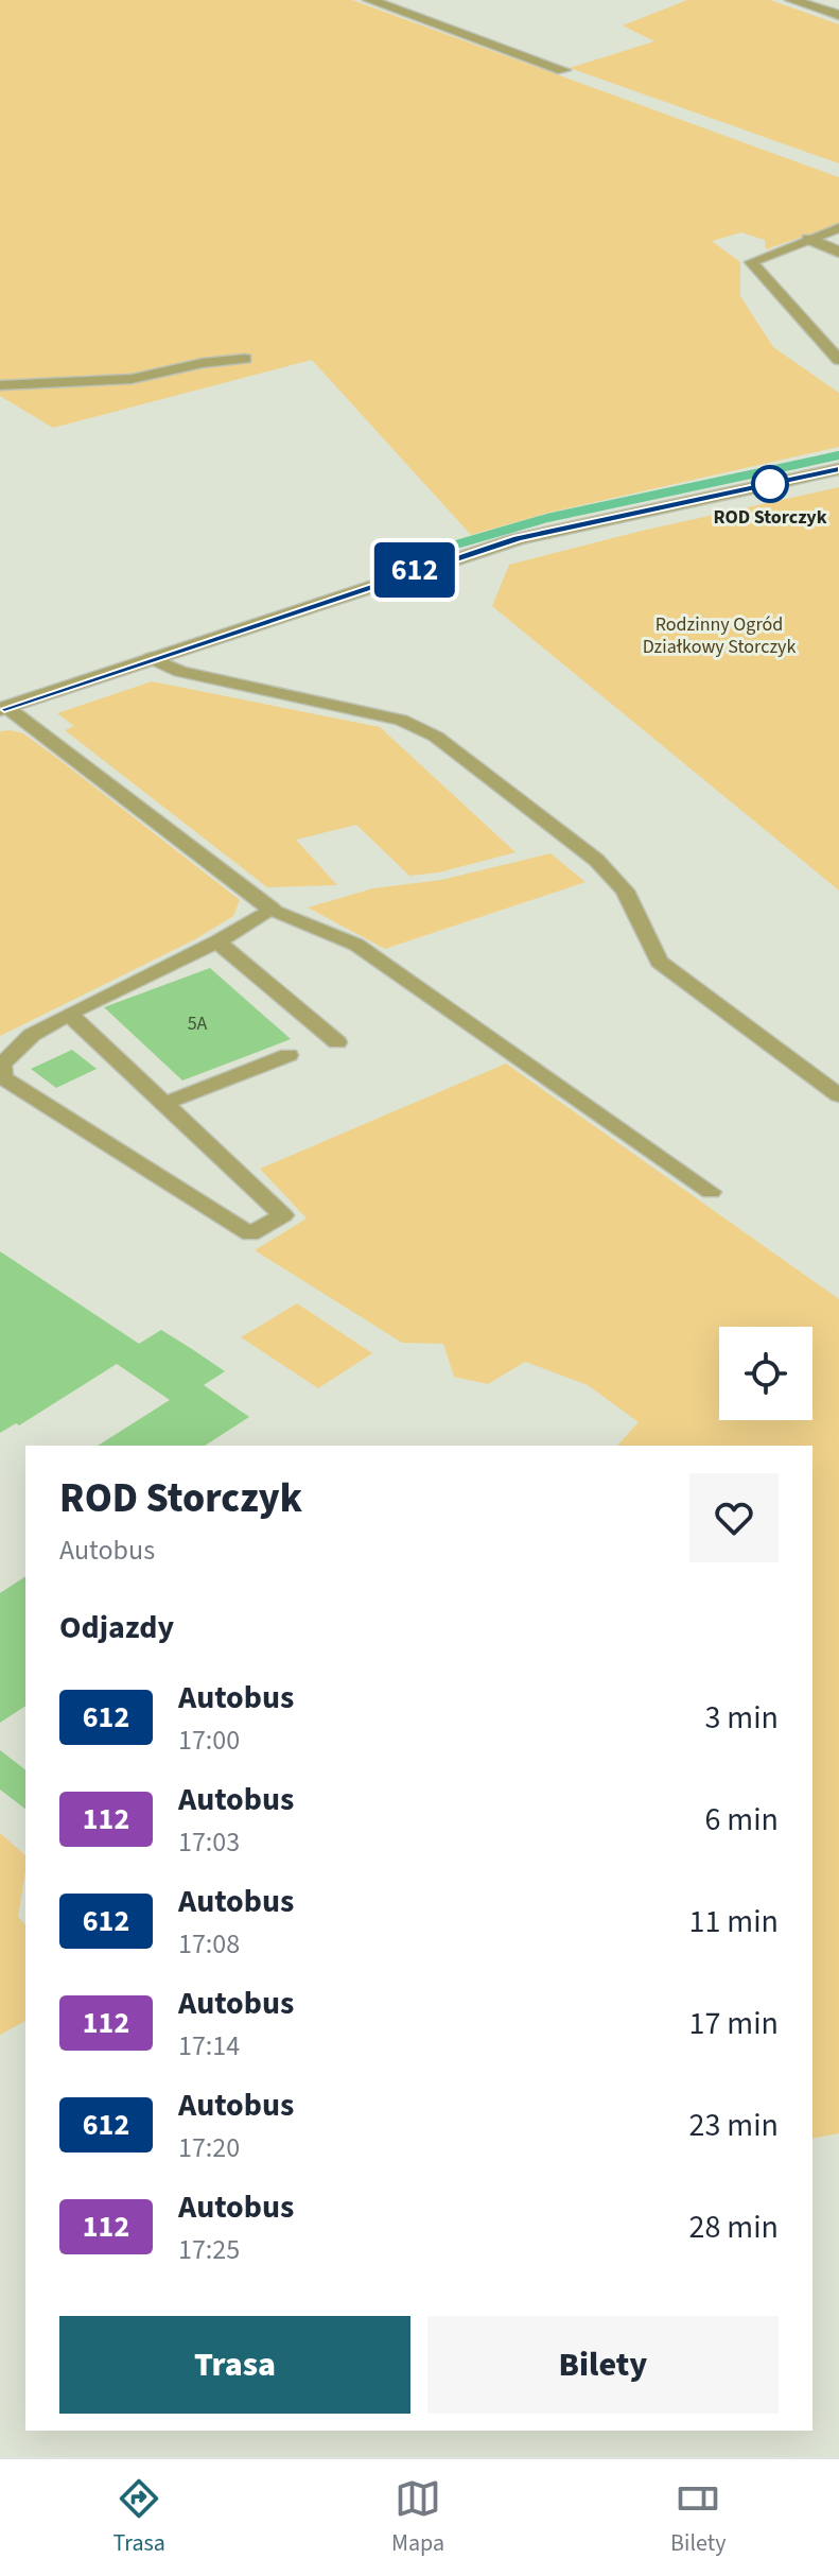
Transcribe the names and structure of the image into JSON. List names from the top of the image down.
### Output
{
  "parks": ["Rodzinny Ogród Działkowy Storczyk"],
  "places": ["ROD Storczyk"],
  "lines": ["bus line 612"],
  "house_numbers": ["5A"],
  "page": {
    "on_map": "612",
    "heading": [
      ["ROD Storczyk", "Autobus"],
      "Odjazdy"
    ],
    "list": [
      {
        "mark": "612",
        "name": "Autobus",
        "note": "17:00",
        "value": "3 min"
      },
      {
        "mark": "112",
        "name": "Autobus",
        "note": "17:03",
        "value": "6 min"
      },
      {
        "mark": "612",
        "name": "Autobus",
        "note": "17:08",
        "value": "11 min"
      },
      {
        "mark": "112",
        "name": "Autobus",
        "note": "17:14",
        "value": "17 min"
      },
      {
        "mark": "612",
        "name": "Autobus",
        "note": "17:20",
        "value": "23 min"
      },
      {
        "mark": "112",
        "name": "Autobus",
        "note": "17:25",
        "value": "28 min"
      }
    ],
    "buttons": ["Trasa", "Bilety"],
    "tabs": ["Trasa", "Mapa", "Bilety"]
  }
}
